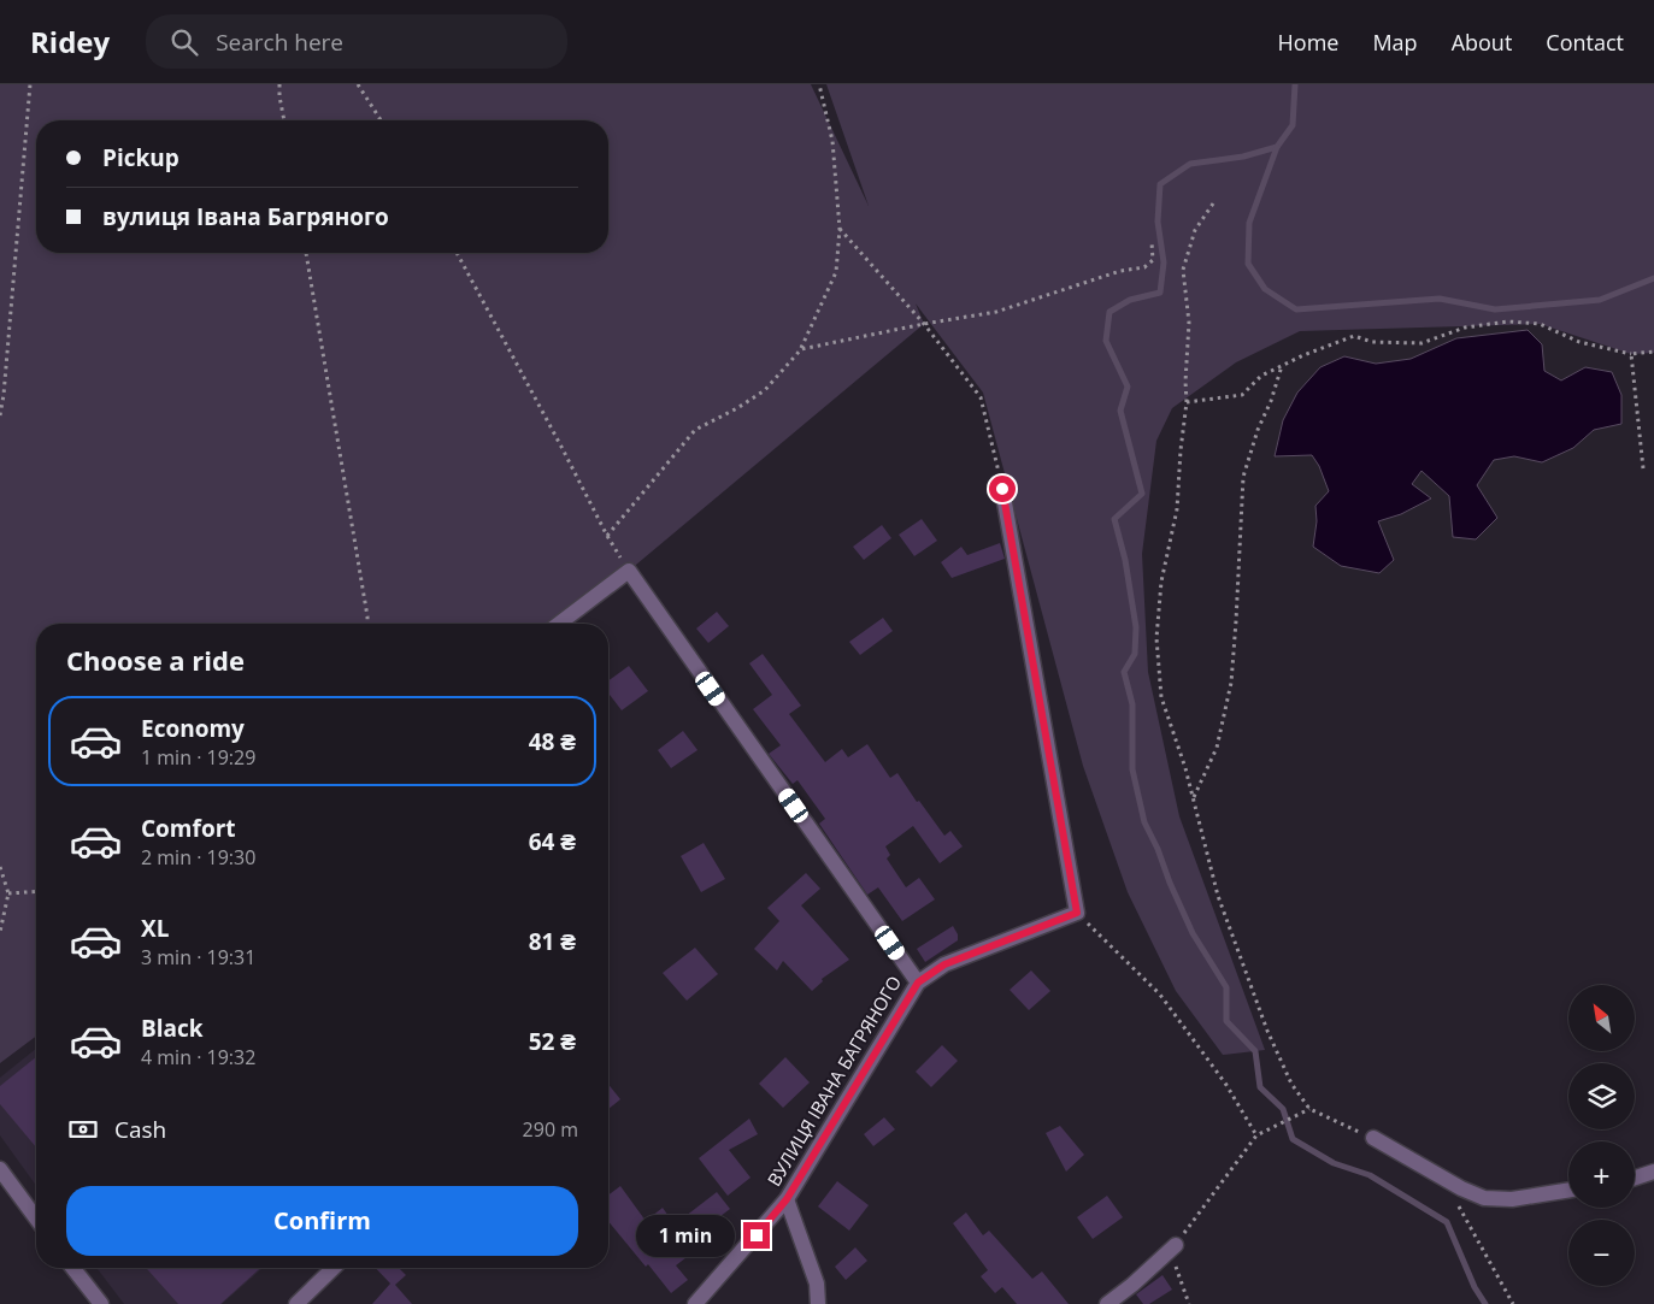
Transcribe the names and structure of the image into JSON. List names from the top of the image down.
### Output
{
  "streets": {
    "street": ["ВУЛИЦЯ ІВАНА БАГРЯНОГО"]
  },
  "north": "top left",
  "page": {
    "header": "Ridey",
    "search": "Search here",
    "nav": [
      "Home",
      "Map",
      "About",
      "Contact"
    ],
    "banner": ["Pickup", "вулиця Івана Багряного"],
    "heading": "Choose a ride",
    "list": [
      {
        "name": "Economy",
        "note": "1 min · 19:29",
        "value": "48 ₴"
      },
      {
        "name": "Comfort",
        "note": "2 min · 19:30",
        "value": "64 ₴"
      },
      {
        "name": "XL",
        "note": "3 min · 19:31",
        "value": "81 ₴"
      },
      {
        "name": "Black",
        "note": "4 min · 19:32",
        "value": "52 ₴"
      }
    ],
    "map_buttons": ["+", "−"],
    "pay": ["Cash", "290 m"],
    "buttons": "Confirm",
    "bubble": "1 min"
  }
}
